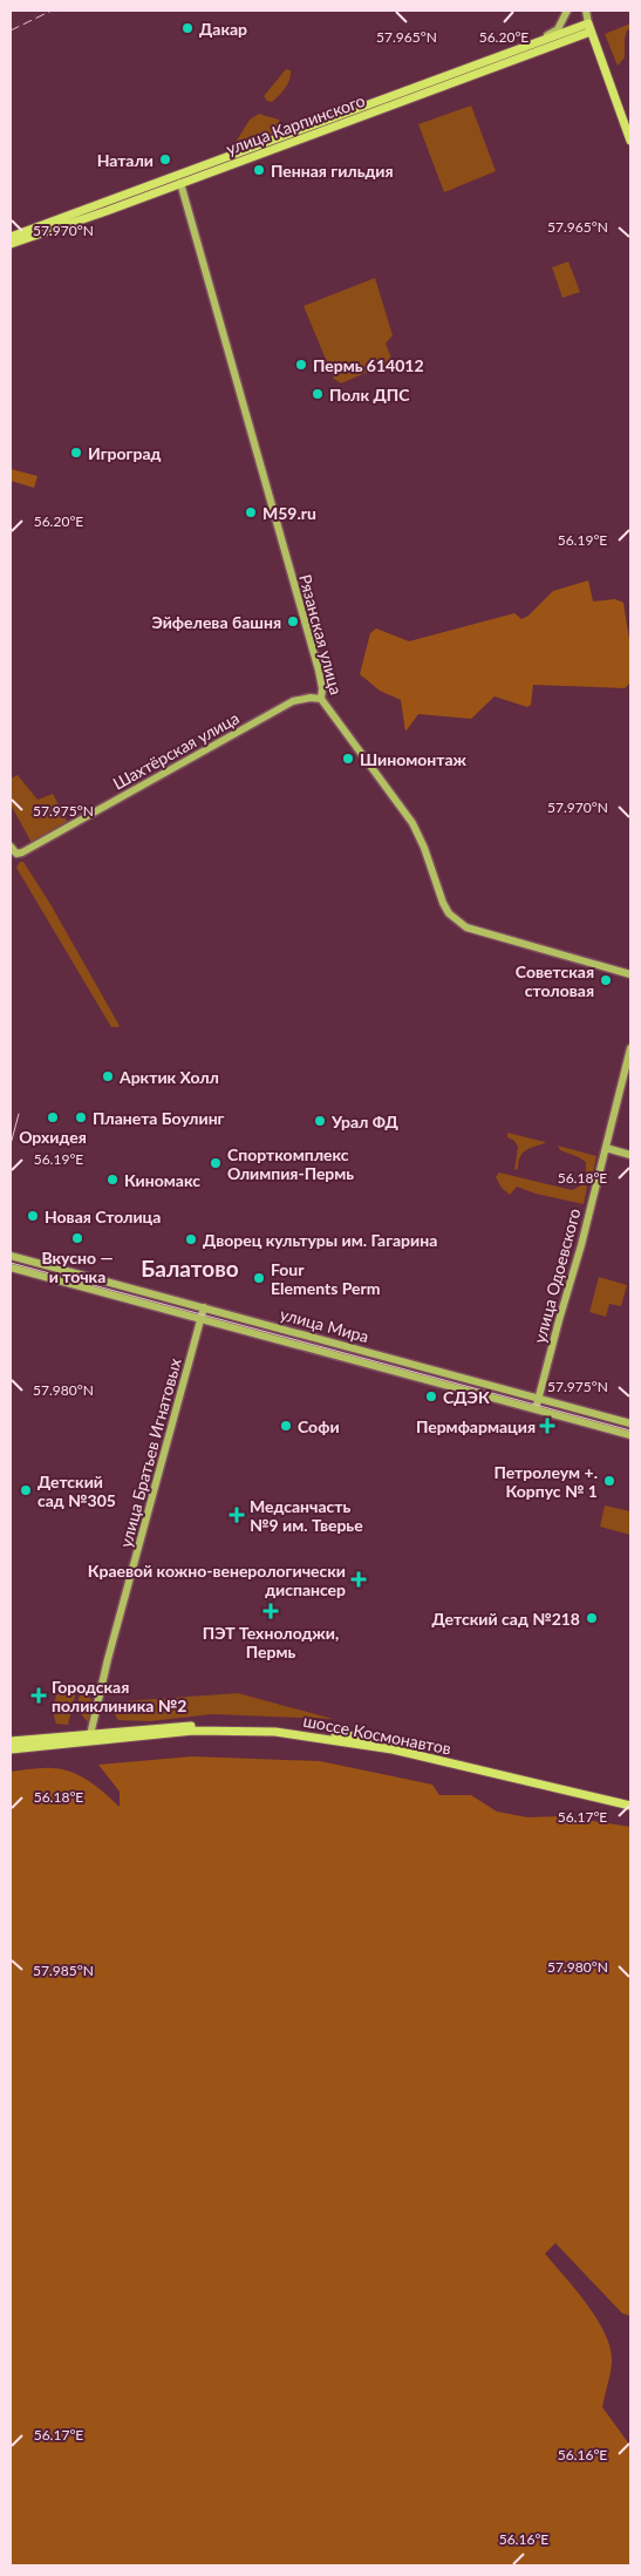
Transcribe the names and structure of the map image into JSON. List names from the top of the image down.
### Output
{
  "streets": {
    "main road": [
      "улица Карпинского",
      "Рязанская улица",
      "Шахтёрская улица",
      "улица Одоевского",
      "улица Мира",
      "улица Братьев Игнатовых",
      "шоссе Космонавтов"
    ]
  },
  "crossings": [
    ["улица Карпинского", "Рязанская улица"],
    ["Рязанская улица", "Шахтёрская улица"],
    ["улица Одоевского", "улица Мира"],
    ["улица Мира", "улица Братьев Игнатовых"],
    ["улица Братьев Игнатовых", "шоссе Космонавтов"]
  ],
  "districts": ["Балатово"],
  "places": {
    "other": [
      "Дакар",
      "Натали",
      "Пенная гильдия",
      "Пермь 614012",
      "Полк ДПС",
      "Игроград",
      "M59.ru",
      "Эйфелева башня",
      "Шиномонтаж",
      "Советская столовая",
      "Арктик Холл",
      "Орхидея",
      "Планета Боулинг",
      "Урал ФД",
      "Спорткомплекс Олимпия-Пермь",
      "Киномакс",
      "Новая Столица",
      "Вкусно — и точка",
      "Дворец культуры им. Гагарина",
      "Four Elements Perm",
      "СДЭК",
      "Софи",
      "Петролеум +. Корпус № 1",
      "Детский сад №305",
      "Детский сад №218"
    ],
    "health": [
      "Пермфармация",
      "Медсанчасть №9 им. Тверье",
      "Краевой кожно-венерологически диспансер",
      "ПЭТ Технолоджи, Пермь",
      "Городская поликлиника №2"
    ]
  },
  "coordinates": [
    "57.965°N",
    "56.20°E",
    "57.970°N",
    "56.19°E",
    "57.975°N",
    "56.18°E",
    "57.980°N",
    "56.17°E",
    "57.985°N",
    "56.16°E"
  ]
}
